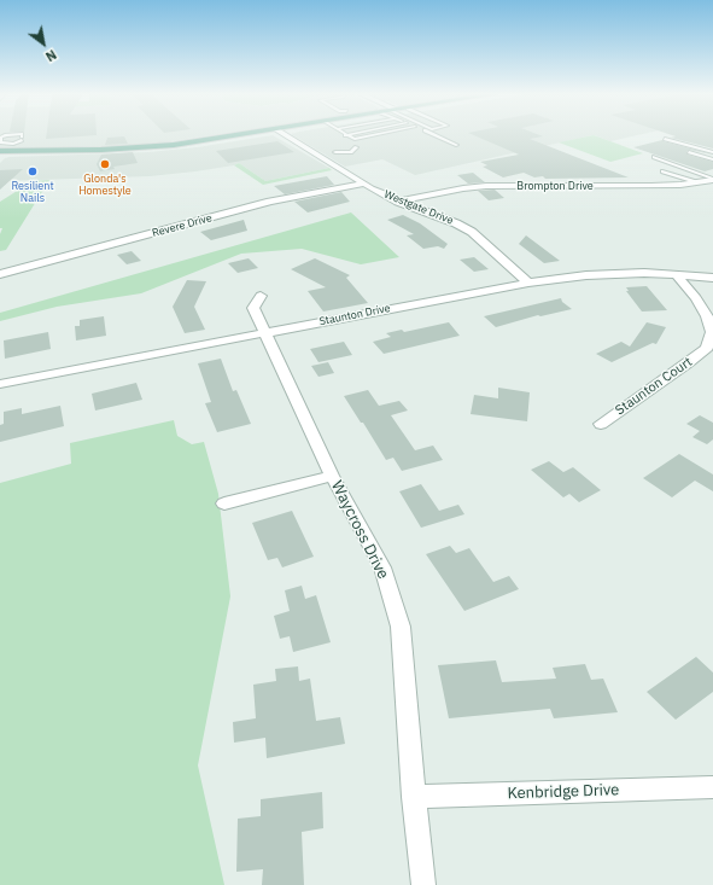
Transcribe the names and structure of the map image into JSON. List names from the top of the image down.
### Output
{
  "streets": {
    "street": [
      "Brompton Drive",
      "Westgate Drive",
      "Revere Drive",
      "Staunton Drive",
      "Staunton Court",
      "Waycross Drive",
      "Kenbridge Drive"
    ]
  },
  "crossings": [
    ["Brompton Drive", "Westgate Drive"],
    ["Westgate Drive", "Revere Drive"],
    ["Westgate Drive", "Staunton Drive"],
    ["Staunton Drive", "Staunton Court"],
    ["Staunton Drive", "Waycross Drive"],
    ["Waycross Drive", "Kenbridge Drive"]
  ],
  "places": ["Glonda's Homestyle", "Resilient Nails"],
  "north": "bottom right"
}
